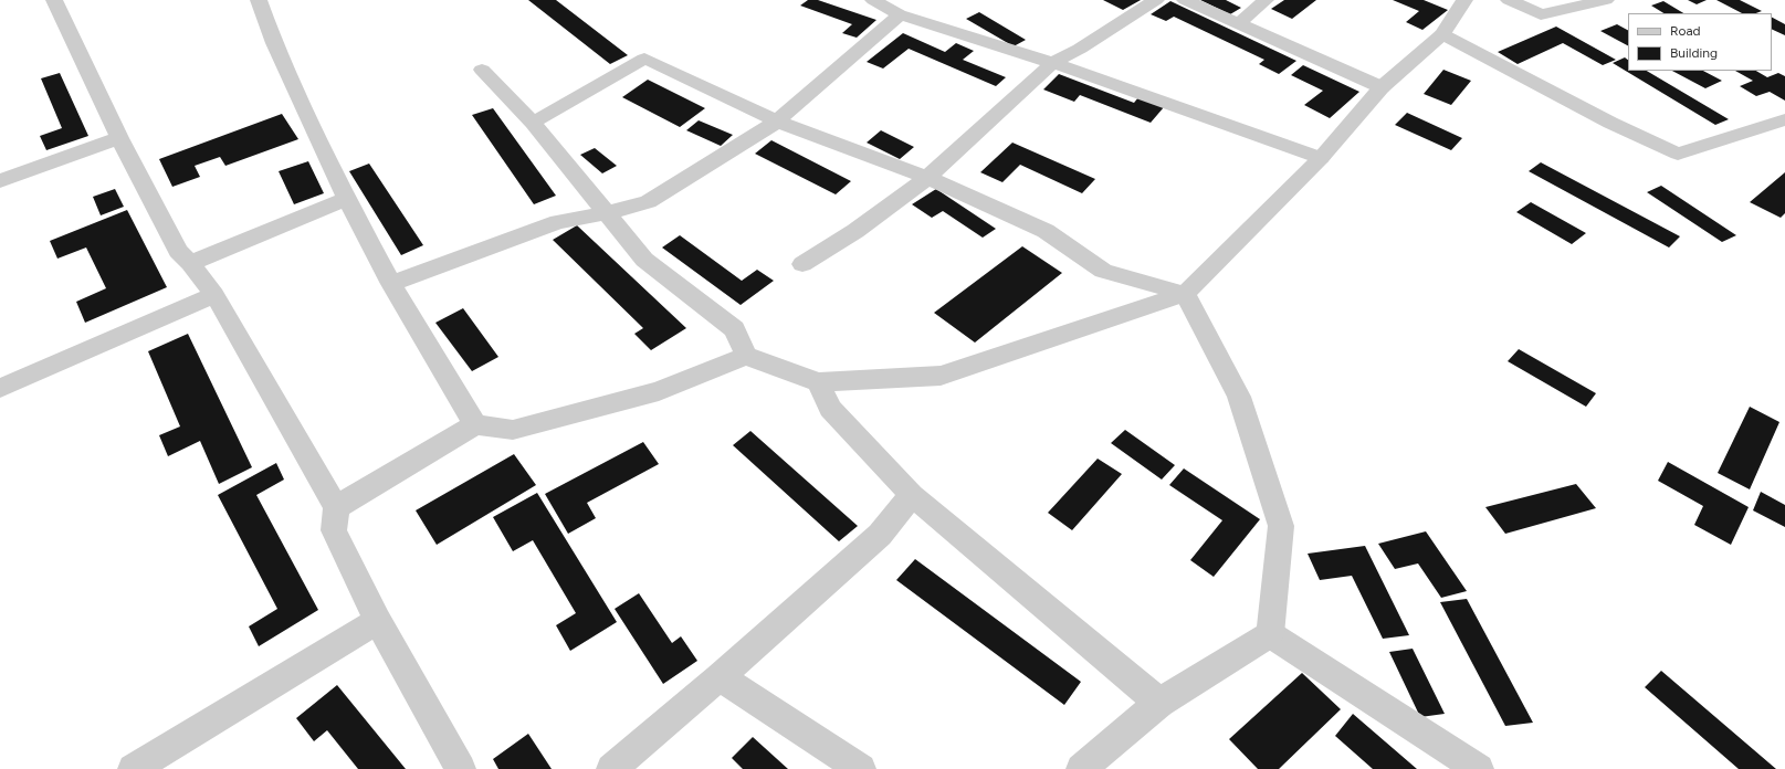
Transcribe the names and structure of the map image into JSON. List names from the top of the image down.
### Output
{
  "legend": ["Road", "Building"]
}
